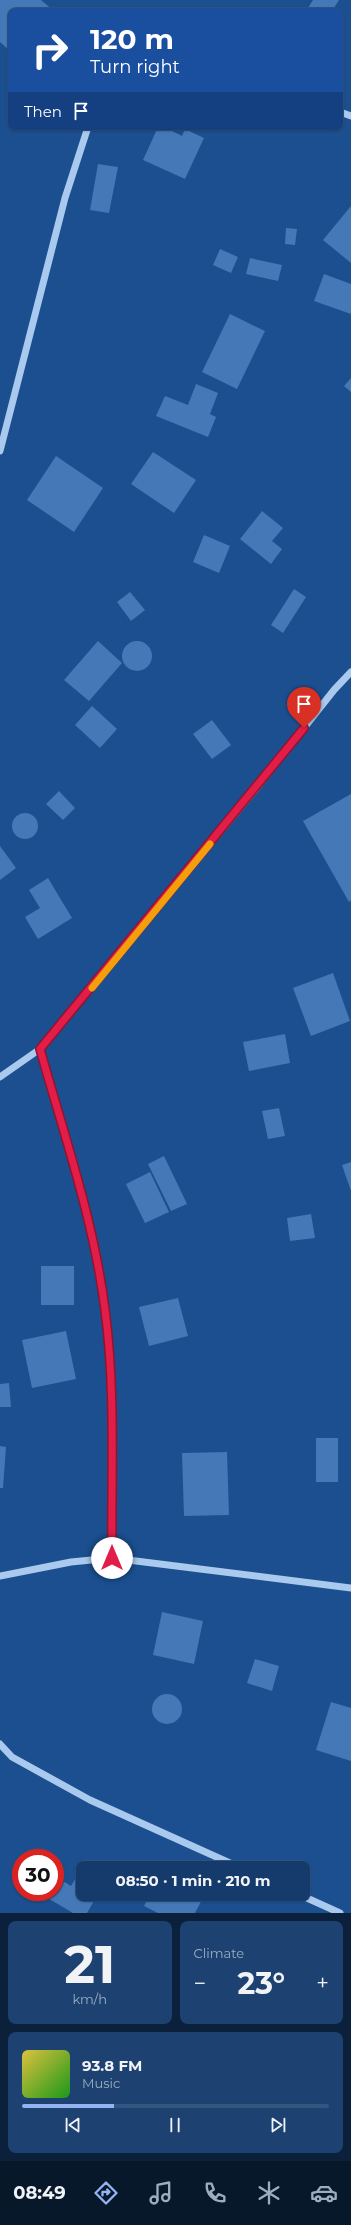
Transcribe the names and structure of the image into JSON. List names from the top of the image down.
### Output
{
  "page": {
    "turn": ["120 m", "Turn right"],
    "then": "Then",
    "limit": "30",
    "trip": "08:50 · 1 min · 210 m",
    "tile": [
      ["21", "km/h"],
      "Climate"
    ],
    "heat": ["−", "23°", "+"],
    "song": ["93.8 FM", "Music"],
    "tabs": "08:49"
  }
}
